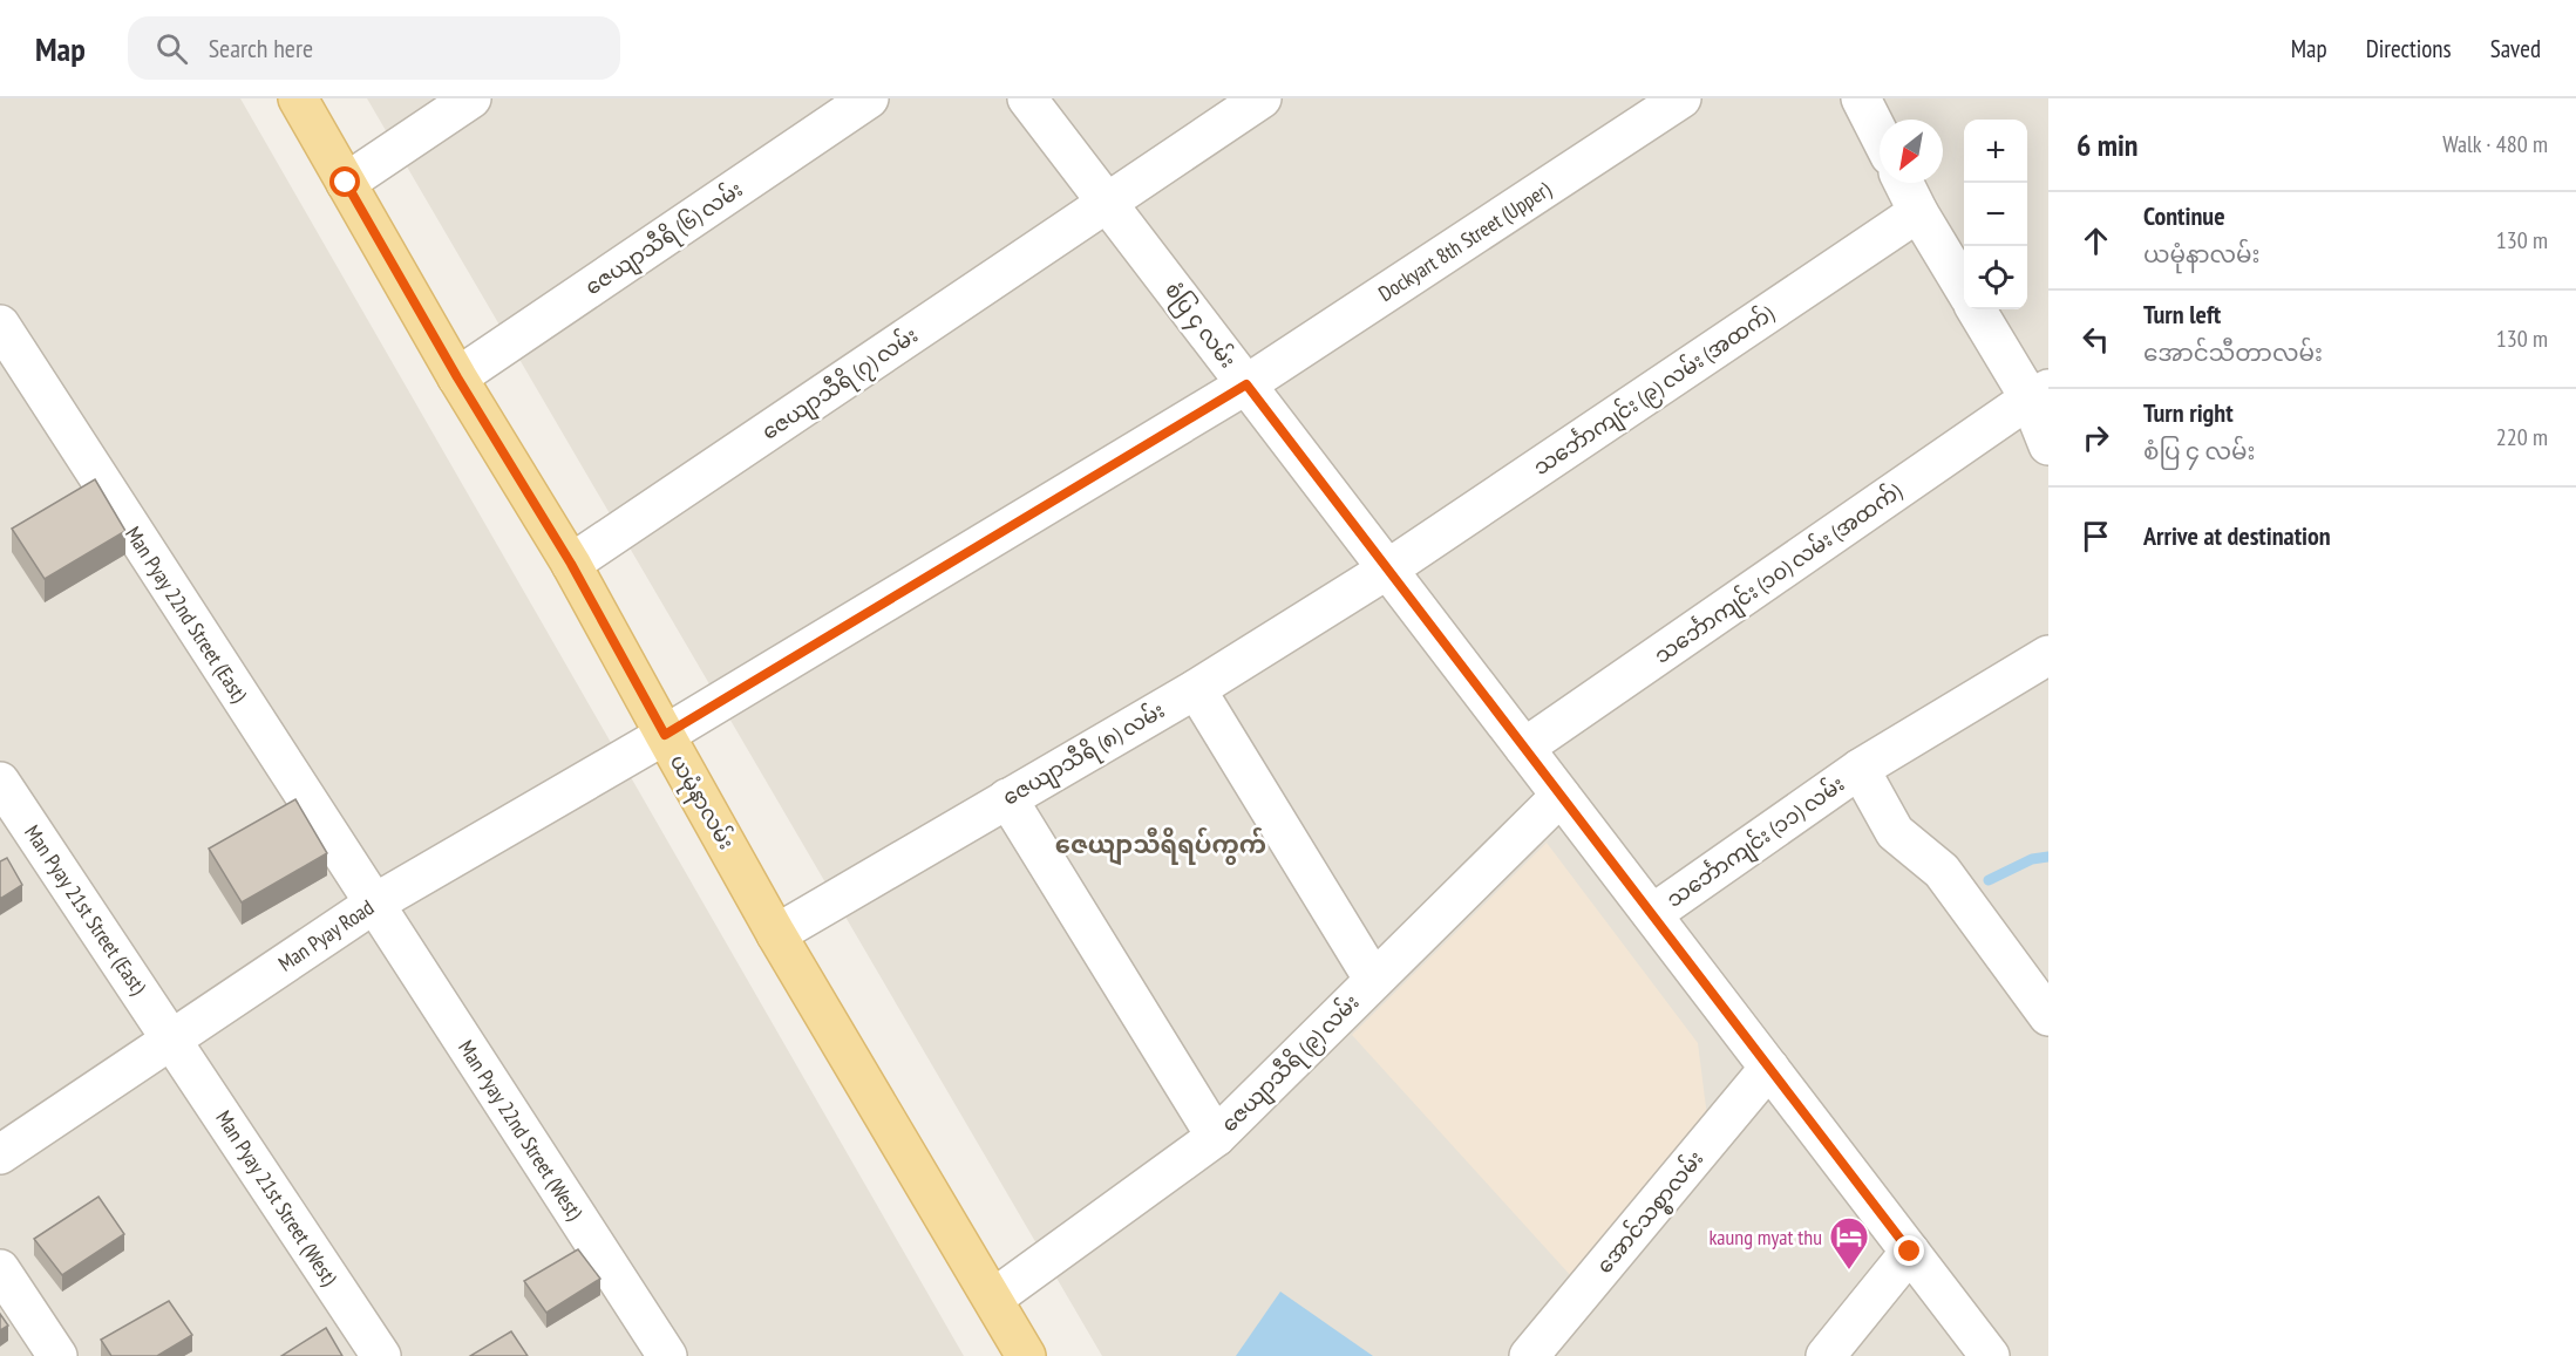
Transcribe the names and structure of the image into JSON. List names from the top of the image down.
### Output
{
  "streets": {
    "main road": ["ယမုံနာလမ်း"],
    "street": [
      "ဇေယျာသီရိ (၆) လမ်း",
      "Dockyart 8th Street (Upper)",
      "စံပြ ၄ လမ်း",
      "ဇေယျာသီရိ (၇) လမ်း",
      "သင်္ဘောကျင်း (၉) လမ်း (အထက်)",
      "သင်္ဘောကျင်း (၁၀) လမ်း (အထက်)",
      "Man Pyay 22nd Street (East)",
      "ဇေယျာသီရိ (၈) လမ်း",
      "သင်္ဘောကျင်း (၁၁) လမ်း",
      "Man Pyay 21st Street (East)",
      "Man Pyay Road",
      "ဇေယျာသီရိ (၉) လမ်း",
      "Man Pyay 22nd Street (West)",
      "Man Pyay 21st Street (West)",
      "အောင်သစ္စာလမ်း"
    ]
  },
  "crossings": [
    ["ဇေယျာသီရိ (၆) လမ်း", "ယမုံနာလမ်း"],
    ["Dockyart 8th Street (Upper)", "စံပြ ၄ လမ်း"],
    ["Dockyart 8th Street (Upper)", "ယမုံနာလမ်း"],
    ["Dockyart 8th Street (Upper)", "Man Pyay Road"],
    ["စံပြ ၄ လမ်း", "ဇေယျာသီရိ (၇) လမ်း"],
    ["စံပြ ၄ လမ်း", "သင်္ဘောကျင်း (၉) လမ်း (အထက်)"],
    ["စံပြ ၄ လမ်း", "သင်္ဘောကျင်း (၁၀) လမ်း (အထက်)"],
    ["စံပြ ၄ လမ်း", "ဇေယျာသီရိ (၈) လမ်း"],
    ["စံပြ ၄ လမ်း", "သင်္ဘောကျင်း (၁၁) လမ်း"],
    ["စံပြ ၄ လမ်း", "ဇေယျာသီရိ (၉) လမ်း"],
    ["စံပြ ၄ လမ်း", "အောင်သစ္စာလမ်း"],
    ["ဇေယျာသီရိ (၇) လမ်း", "ယမုံနာလမ်း"],
    ["သင်္ဘောကျင်း (၉) လမ်း (အထက်)", "ဇေယျာသီရိ (၈) လမ်း"],
    ["Man Pyay 22nd Street (East)", "Man Pyay Road"],
    ["Man Pyay 22nd Street (East)", "Man Pyay 22nd Street (West)"],
    ["ဇေယျာသီရိ (၈) လမ်း", "ယမုံနာလမ်း"],
    ["ယမုံနာလမ်း", "Man Pyay Road"],
    ["ယမုံနာလမ်း", "ဇေယျာသီရိ (၉) လမ်း"],
    ["Man Pyay 21st Street (East)", "Man Pyay Road"],
    ["Man Pyay 21st Street (East)", "Man Pyay 21st Street (West)"],
    ["Man Pyay Road", "Man Pyay 22nd Street (West)"],
    ["Man Pyay Road", "Man Pyay 21st Street (West)"]
  ],
  "districts": ["ဇေယျာသီရိရပ်ကွက်"],
  "places": {
    "hotel": ["kaung myat thu"]
  },
  "north": "bottom left",
  "page": {
    "header": "Map",
    "search": "Search here",
    "nav": ["Map", "Directions", "Saved"],
    "heading": ["6 min", "Walk · 480 m"],
    "map_buttons": ["+", "−"],
    "list": [
      ["Continue", "ယမုံနာလမ်း", "130 m"],
      ["Turn left", "အောင်သီတာလမ်း", "130 m"],
      ["Turn right", "စံပြ ၄ လမ်း", "220 m"],
      "Arrive at destination"
    ]
  }
}
